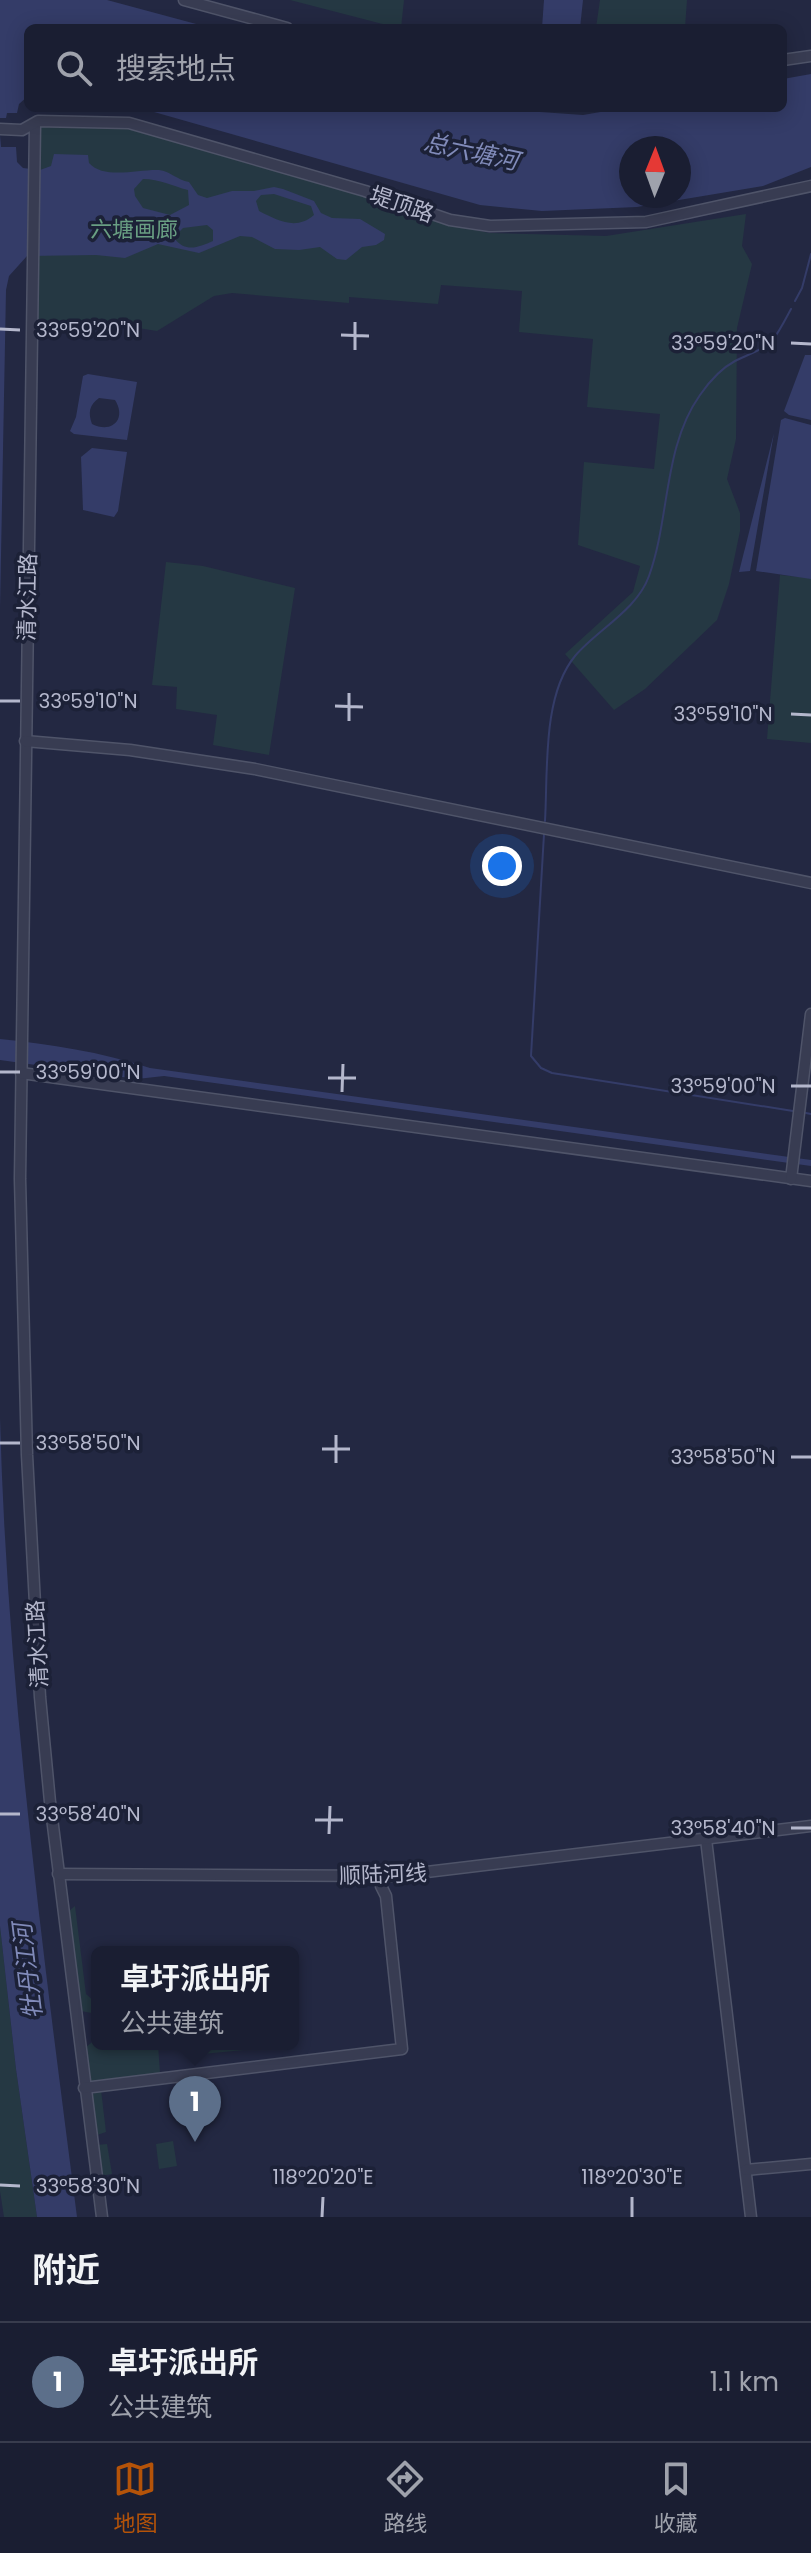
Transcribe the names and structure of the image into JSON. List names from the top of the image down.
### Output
{
  "streets": {
    "street": ["堤顶路", "清水江路", "顺陆河线"]
  },
  "crossings": [
    ["堤顶路", "清水江路"],
    ["清水江路", "顺陆河线"]
  ],
  "water": ["总六塘河", "牡丹江河"],
  "parks": ["六塘画廊"],
  "north": "top",
  "page": {
    "search": "搜索地点",
    "popup": ["卓圩派出所", "公共建筑"],
    "pins": "1",
    "heading": "附近",
    "list": [
      {
        "mark": "1",
        "name": "卓圩派出所",
        "note": "公共建筑",
        "value": "1.1 km"
      }
    ],
    "nav": ["地图", "路线", "收藏"]
  },
  "coordinates": [
    "33°59'20\"N",
    "33°59'10\"N",
    "33°59'00\"N",
    "33°58'50\"N",
    "33°58'40\"N",
    "118°20'20\"E",
    "118°20'30\"E",
    "33°58'30\"N"
  ]
}
